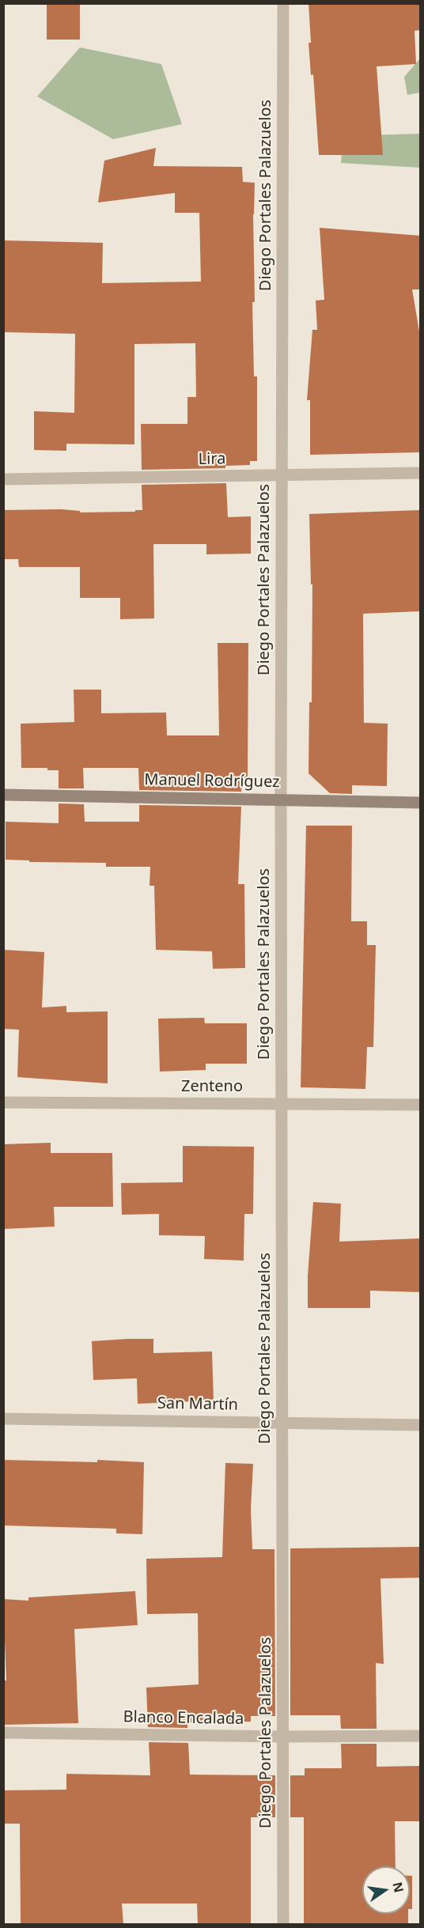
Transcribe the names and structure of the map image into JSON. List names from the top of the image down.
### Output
{
  "streets": {
    "main road": ["Manuel Rodríguez"],
    "street": [
      "Diego Portales Palazuelos",
      "Lira",
      "Zenteno",
      "San Martín",
      "Blanco Encalada"
    ]
  },
  "crossings": [
    ["Diego Portales Palazuelos", "Lira"],
    ["Diego Portales Palazuelos", "Manuel Rodríguez"],
    ["Diego Portales Palazuelos", "Zenteno"],
    ["Diego Portales Palazuelos", "San Martín"],
    ["Diego Portales Palazuelos", "Blanco Encalada"]
  ],
  "north": "right"
}
